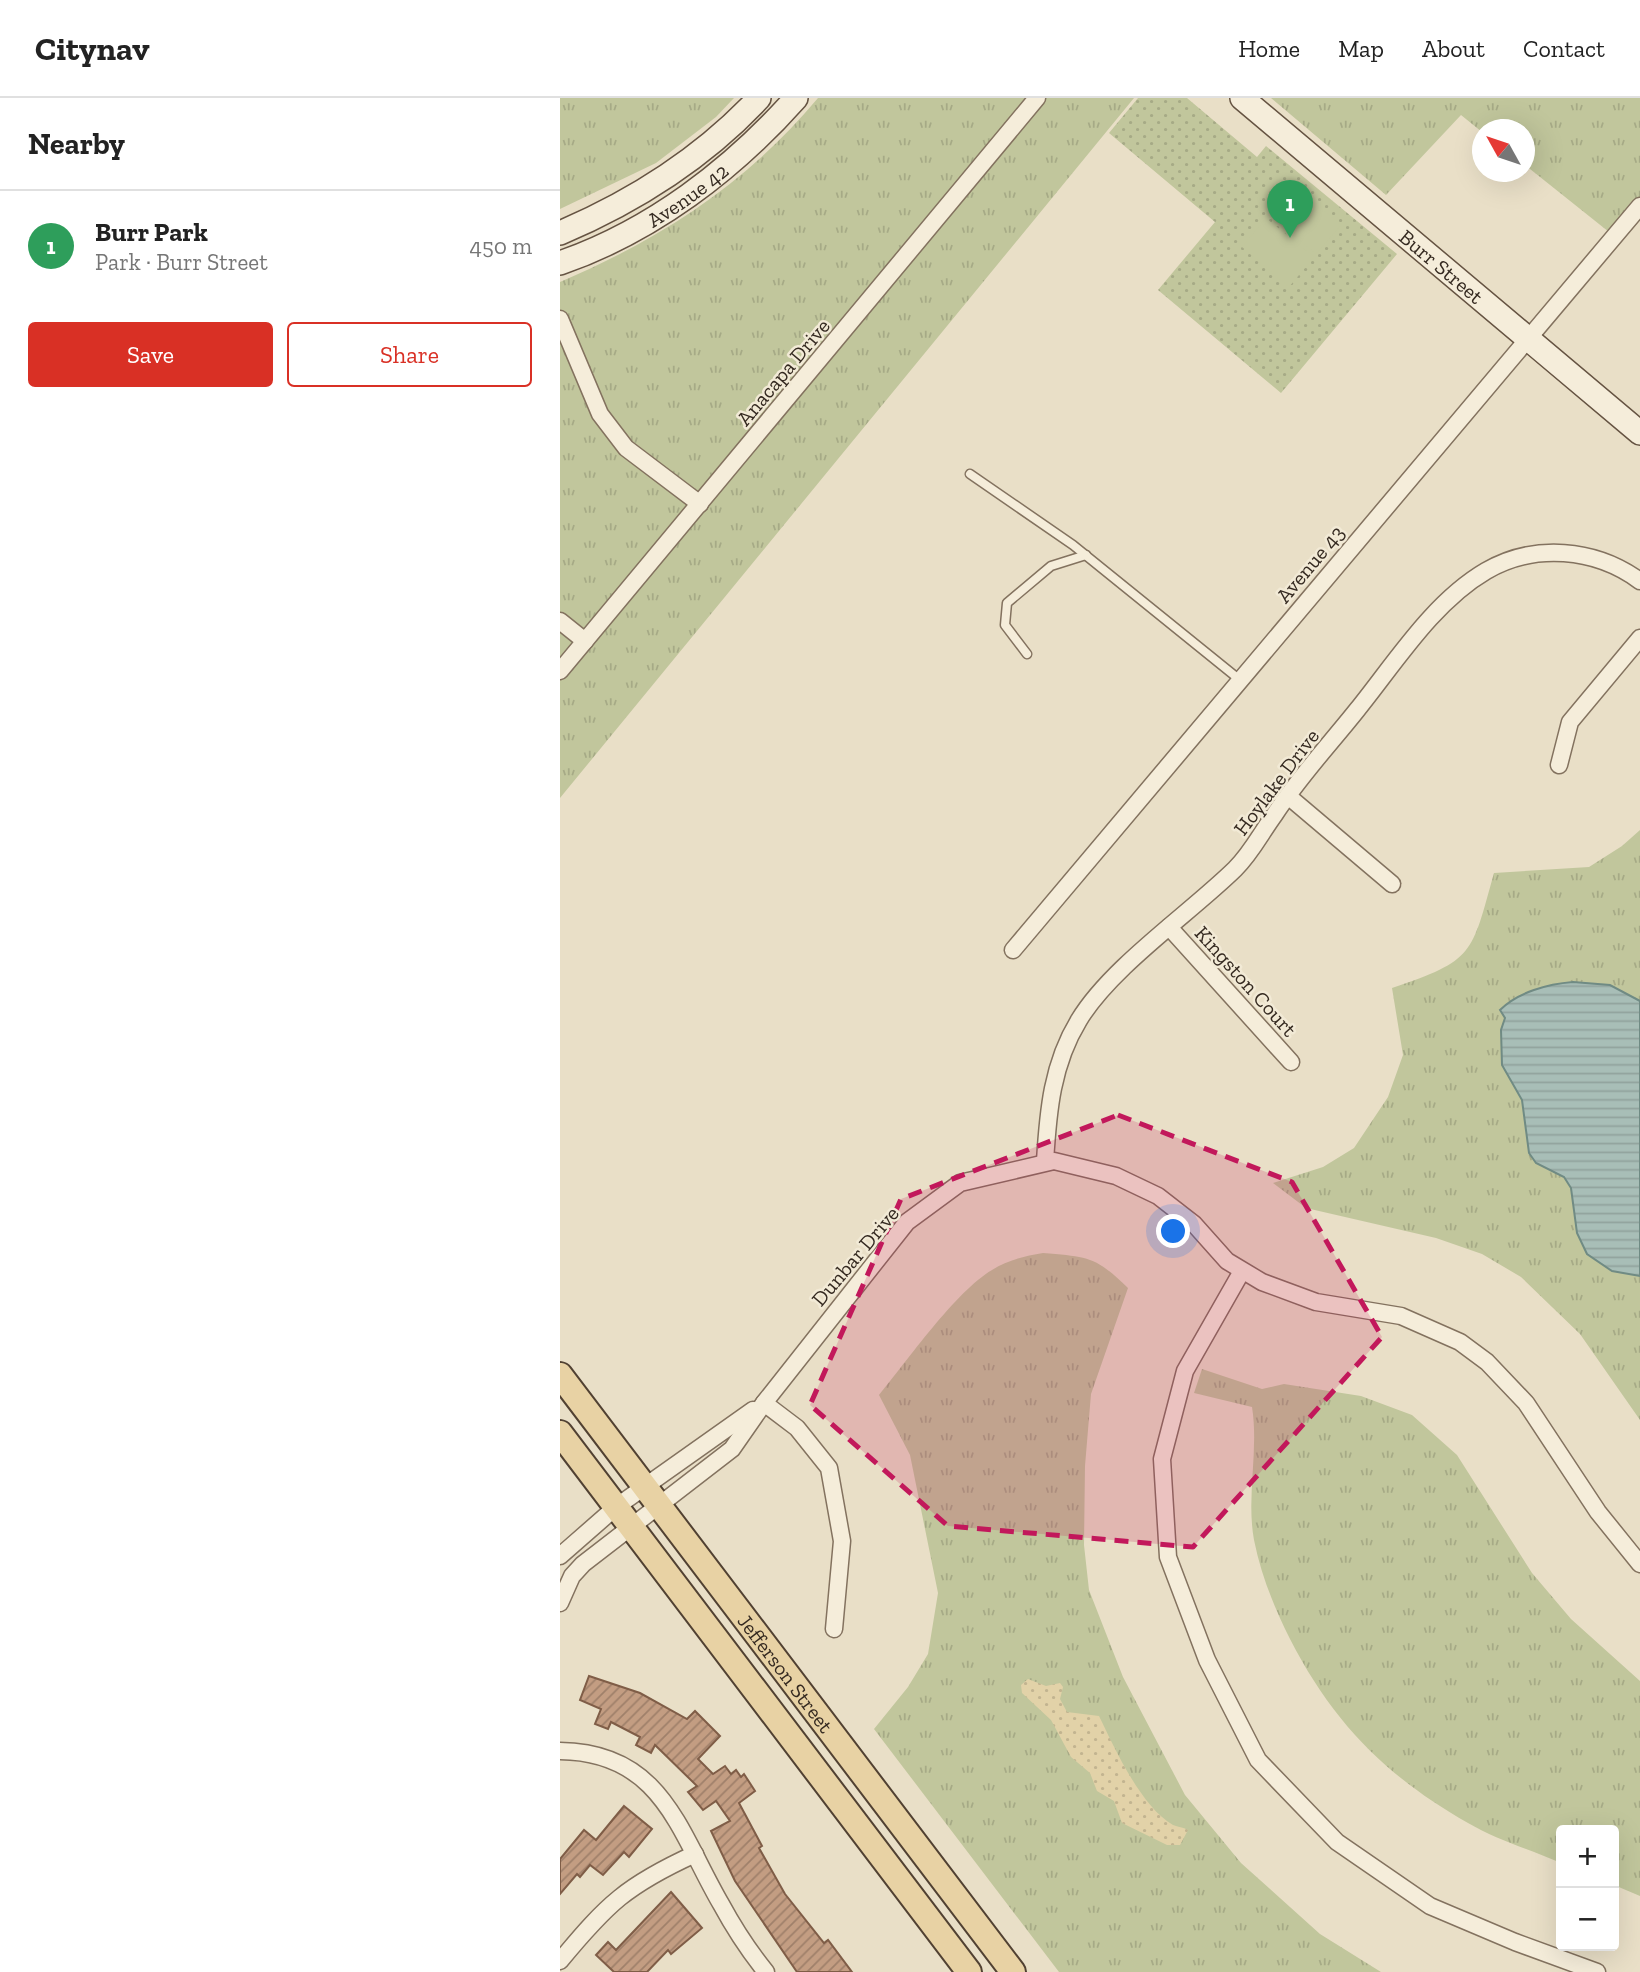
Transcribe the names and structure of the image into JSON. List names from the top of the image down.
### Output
{
  "streets": {
    "main road": ["Jefferson Street"],
    "street": [
      "Avenue 42",
      "Burr Street",
      "Anacapa Drive",
      "Avenue 43",
      "Hoylake Drive",
      "Kingston Court",
      "Dunbar Drive"
    ]
  },
  "crossings": [
    ["Burr Street", "Avenue 43"],
    ["Hoylake Drive", "Kingston Court"],
    ["Hoylake Drive", "Dunbar Drive"],
    ["Dunbar Drive", "Jefferson Street"]
  ],
  "north": "top left",
  "page": {
    "header": "Citynav",
    "nav": [
      "Home",
      "Map",
      "About",
      "Contact"
    ],
    "heading": "Nearby",
    "pins": "1",
    "list": [
      {
        "mark": "1",
        "name": "Burr Park",
        "note": "Park · Burr Street",
        "value": "450 m"
      }
    ],
    "buttons": ["Save", "Share"],
    "map_buttons": ["+", "−"]
  }
}
